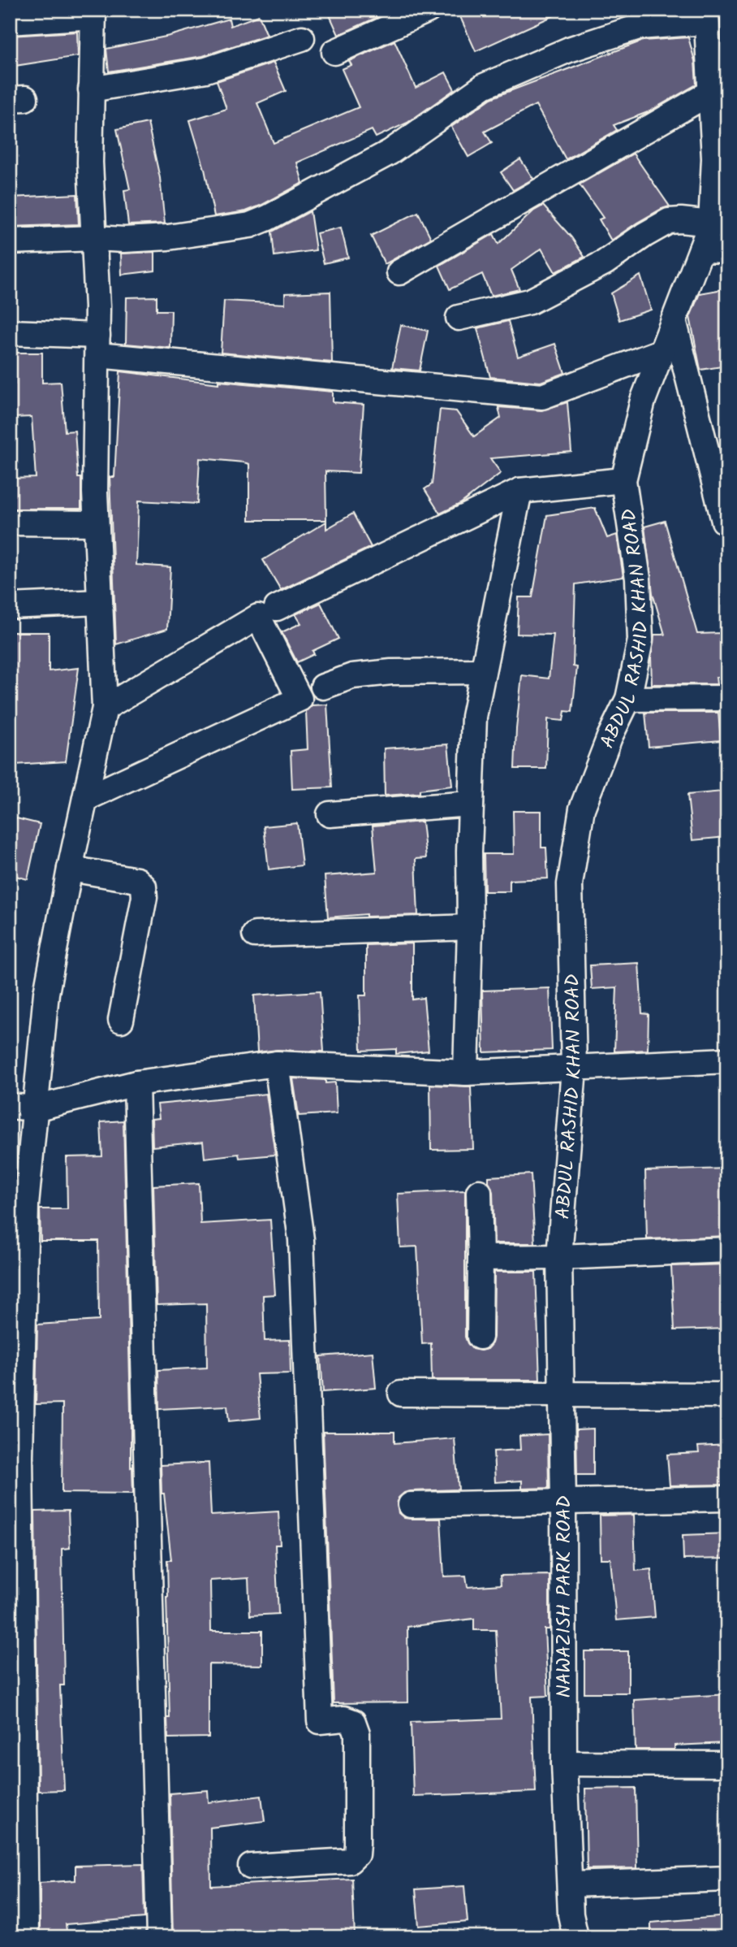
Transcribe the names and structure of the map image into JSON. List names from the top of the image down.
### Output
{
  "streets": {
    "street": ["ABDUL RASHID KHAN ROAD", "NAWAZISH PARK ROAD"]
  },
  "crossings": [
    ["ABDUL RASHID KHAN ROAD", "NAWAZISH PARK ROAD"]
  ]
}
